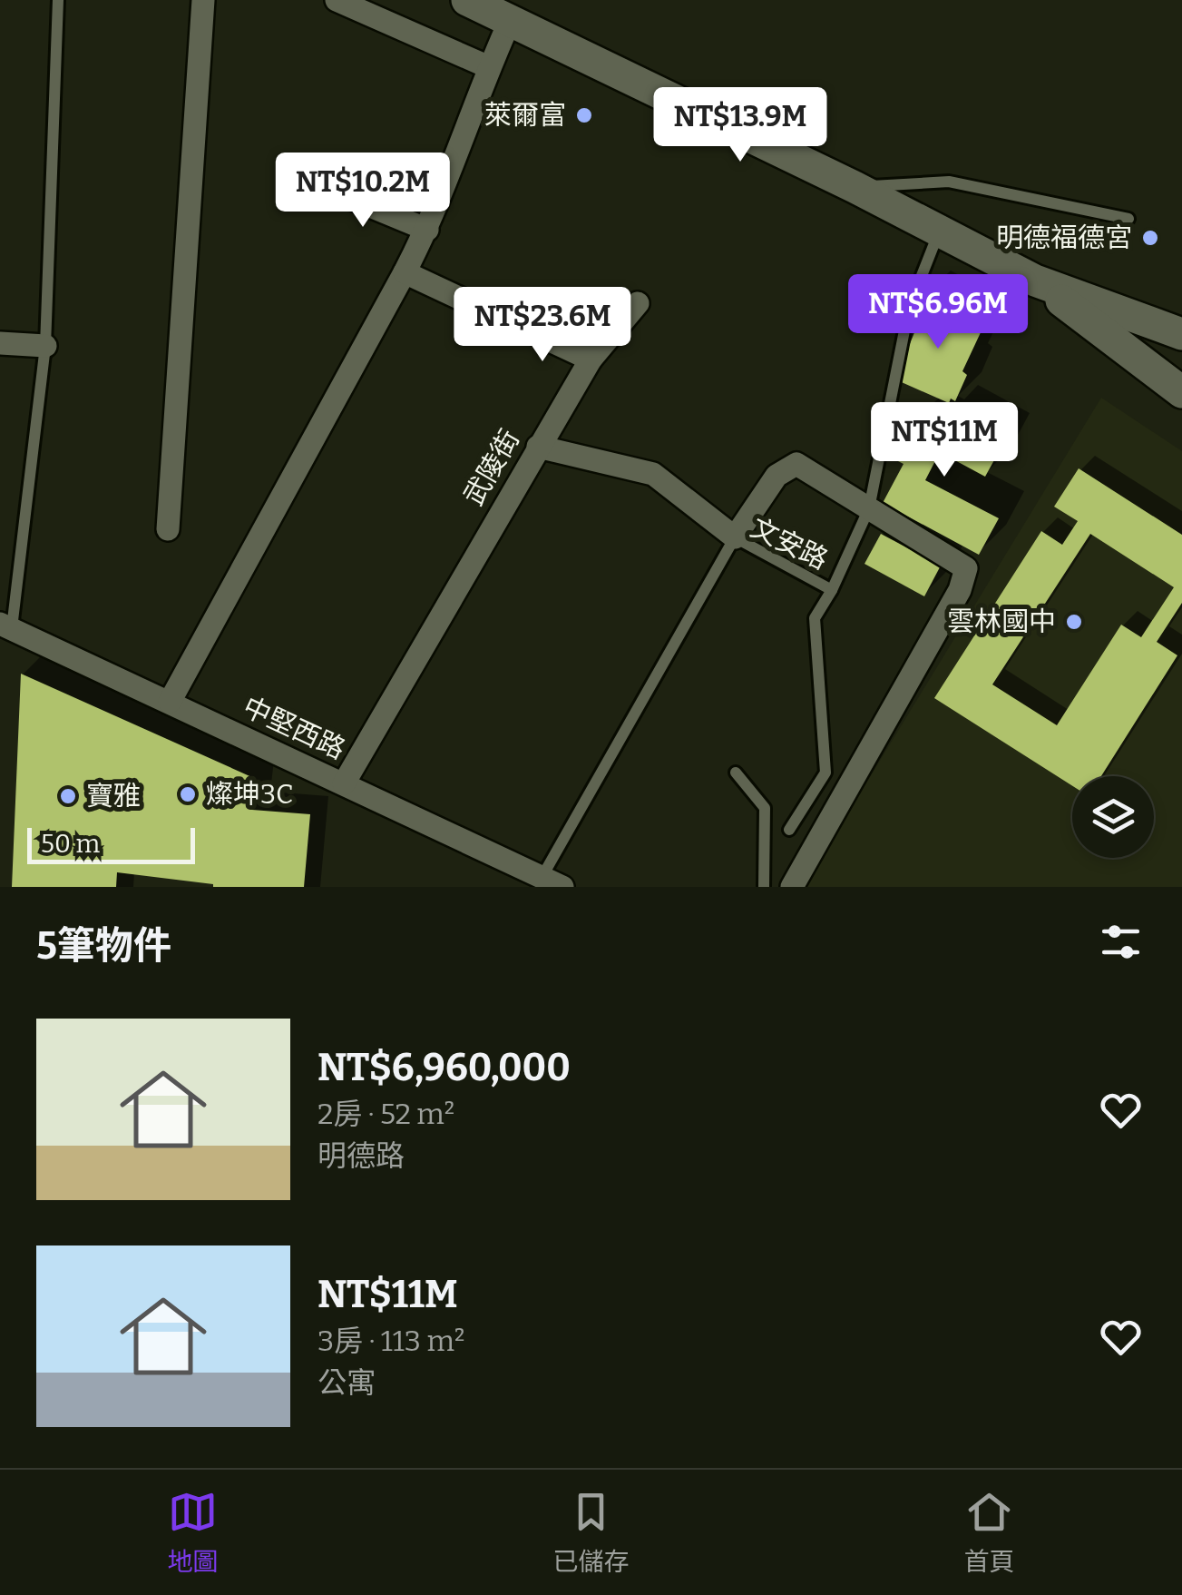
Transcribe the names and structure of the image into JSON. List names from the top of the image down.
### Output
{
  "streets": {
    "street": ["武陵街", "中堅西路"],
    "lane": ["文安路"]
  },
  "crossings": [
    ["武陵街", "中堅西路"],
    ["文安路", "中堅西路"]
  ],
  "places": [
    "萊爾富",
    "明德福德宮",
    "雲林國中",
    "燦坤3C",
    "寶雅"
  ],
  "scale_bar": "50 m",
  "page": {
    "price": [
      "NT$13.9M",
      "NT$10.2M",
      "NT$6.96M",
      "NT$23.6M",
      "NT$11M"
    ],
    "scale": "50 m",
    "heading": "5筆物件",
    "list": [
      {
        "name": "NT$6,960,000",
        "note": "2房 · 52 m² · 明德路"
      },
      {
        "name": "NT$11M",
        "note": "3房 · 113 m² · 公寓"
      }
    ],
    "tabs": ["地圖", "已儲存", "首頁"]
  }
}
